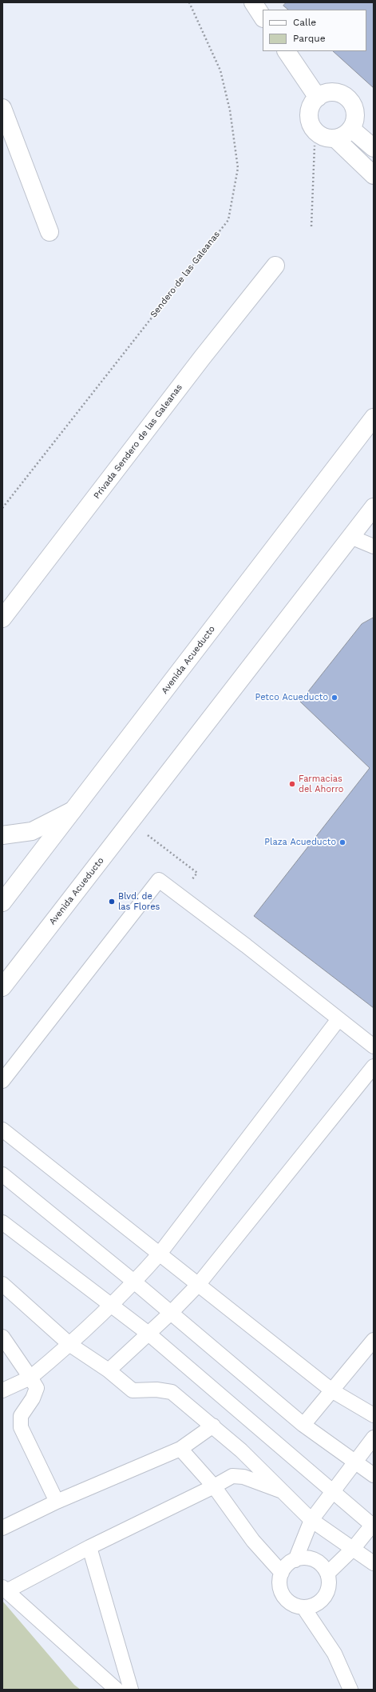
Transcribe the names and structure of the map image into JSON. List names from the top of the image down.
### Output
{
  "streets": {
    "main road": ["Privada Sendero de las Galeanas", "Avenida Acueducto"],
    "path": ["Sendero de las Galeanas"]
  },
  "places": [
    "Petco Acueducto",
    "Farmacias del Ahorro",
    "Plaza Acueducto",
    "Blvd. de las Flores"
  ],
  "legend": ["Calle", "Parque"]
}
